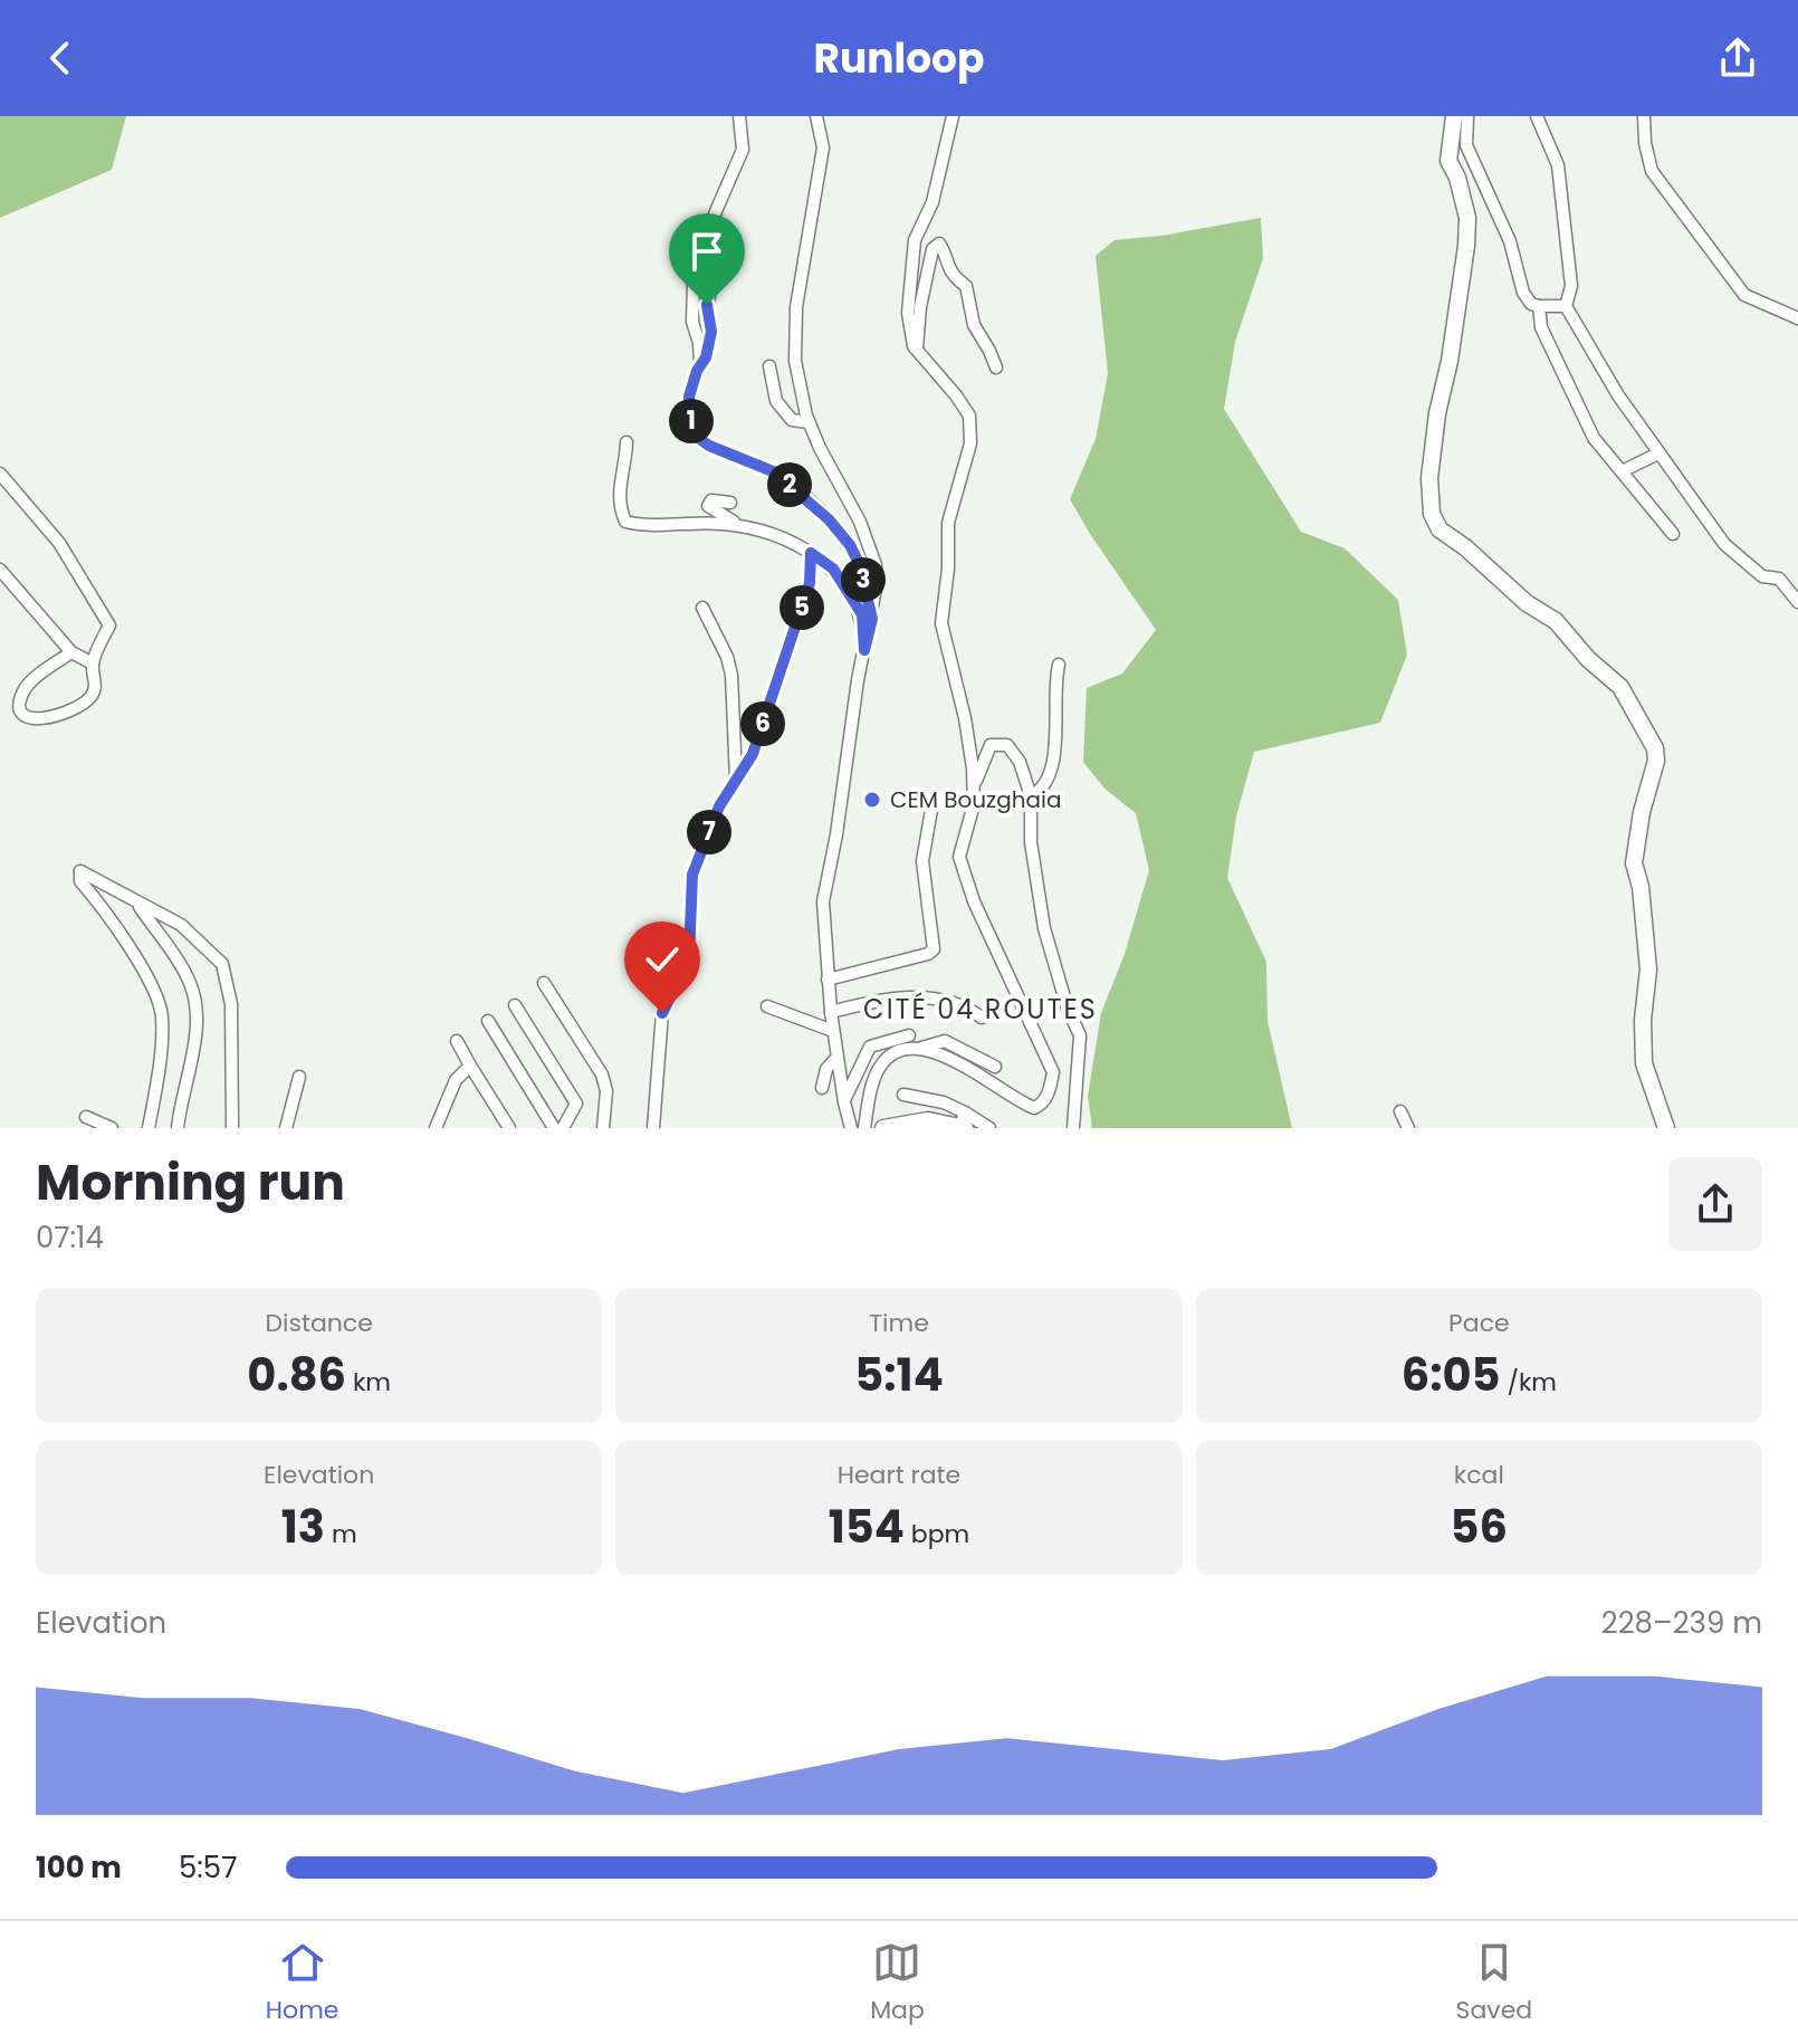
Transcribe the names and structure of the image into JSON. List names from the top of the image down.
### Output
{
  "districts": ["CITÉ 04 ROUTES"],
  "places": ["CEM Bouzghaia"],
  "page": {
    "header": "Runloop",
    "pins": [
      "1",
      "2",
      "3",
      "5",
      "6",
      "7"
    ],
    "heading": ["Morning run", "07:14"],
    "stats": [
      ["Distance", "0.86 km"],
      ["Time", "5:14"],
      ["Pace", "6:05 /km"],
      ["Elevation", "13 m"],
      ["Heart rate", "154 bpm"],
      ["kcal", "56"]
    ],
    "chart": ["Elevation", "228–239 m"],
    "list": [
      {
        "name": "100 m",
        "note": "5:57"
      }
    ],
    "tabs": ["Home", "Map", "Saved"]
  }
}
